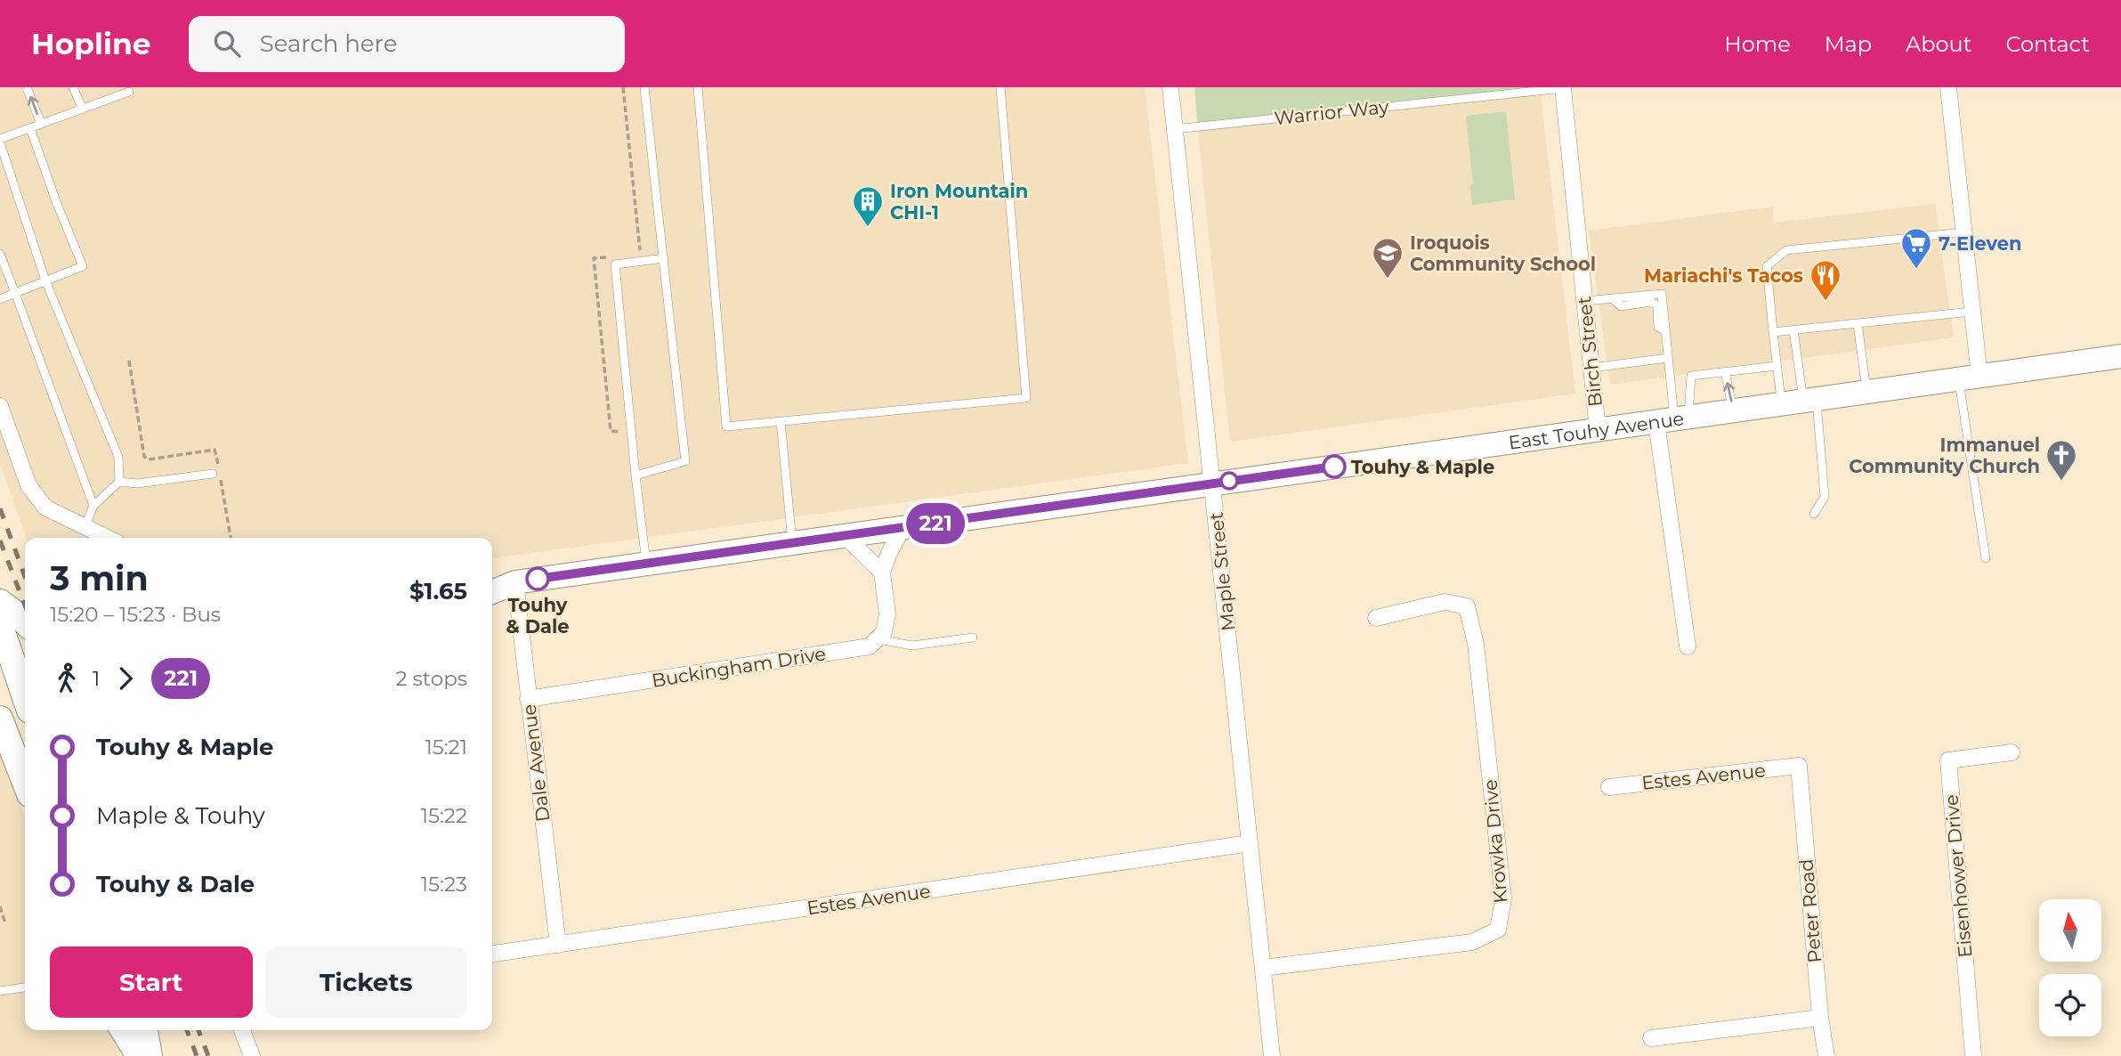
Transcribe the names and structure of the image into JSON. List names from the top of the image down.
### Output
{
  "streets": {
    "main road": ["East Touhy Avenue"],
    "street": [
      "Birch Street",
      "Maple Street",
      "Buckingham Drive",
      "Dale Avenue",
      "Estes Avenue",
      "Krowka Drive",
      "Eisenhower Drive",
      "Peter Road"
    ],
    "lane": ["Warrior Way"]
  },
  "crossings": [
    ["Warrior Way", "Birch Street"],
    ["Warrior Way", "Maple Street"],
    ["Birch Street", "East Touhy Avenue"],
    ["East Touhy Avenue", "Maple Street"],
    ["East Touhy Avenue", "Dale Avenue"],
    ["Maple Street", "Estes Avenue"],
    ["Maple Street", "Krowka Drive"],
    ["Buckingham Drive", "Dale Avenue"],
    ["Dale Avenue", "Estes Avenue"],
    ["Estes Avenue", "Peter Road"]
  ],
  "places": {
    "building": ["Iron Mountain CHI-1"],
    "supermarket": ["7-Eleven"],
    "school or university": ["Iroquois Community School"],
    "restaurant": ["Mariachi's Tacos"],
    "other": ["Touhy & Maple", "Touhy & Dale"],
    "church": ["Immanuel Community Church"]
  },
  "lines": ["bus line 221"],
  "north": "top",
  "page": {
    "header": "Hopline",
    "search": "Search here",
    "nav": [
      "Home",
      "Map",
      "About",
      "Contact"
    ],
    "on_map": "221",
    "heading": ["3 min", "15:20 – 15:23 · Bus", "$1.65"],
    "legs": ["1", "221", "2 stops"],
    "list": [
      {
        "name": "Touhy & Maple",
        "value": "15:21"
      },
      {
        "name": "Maple & Touhy",
        "value": "15:22"
      },
      {
        "name": "Touhy & Dale",
        "value": "15:23"
      }
    ],
    "buttons": ["Start", "Tickets"]
  }
}
